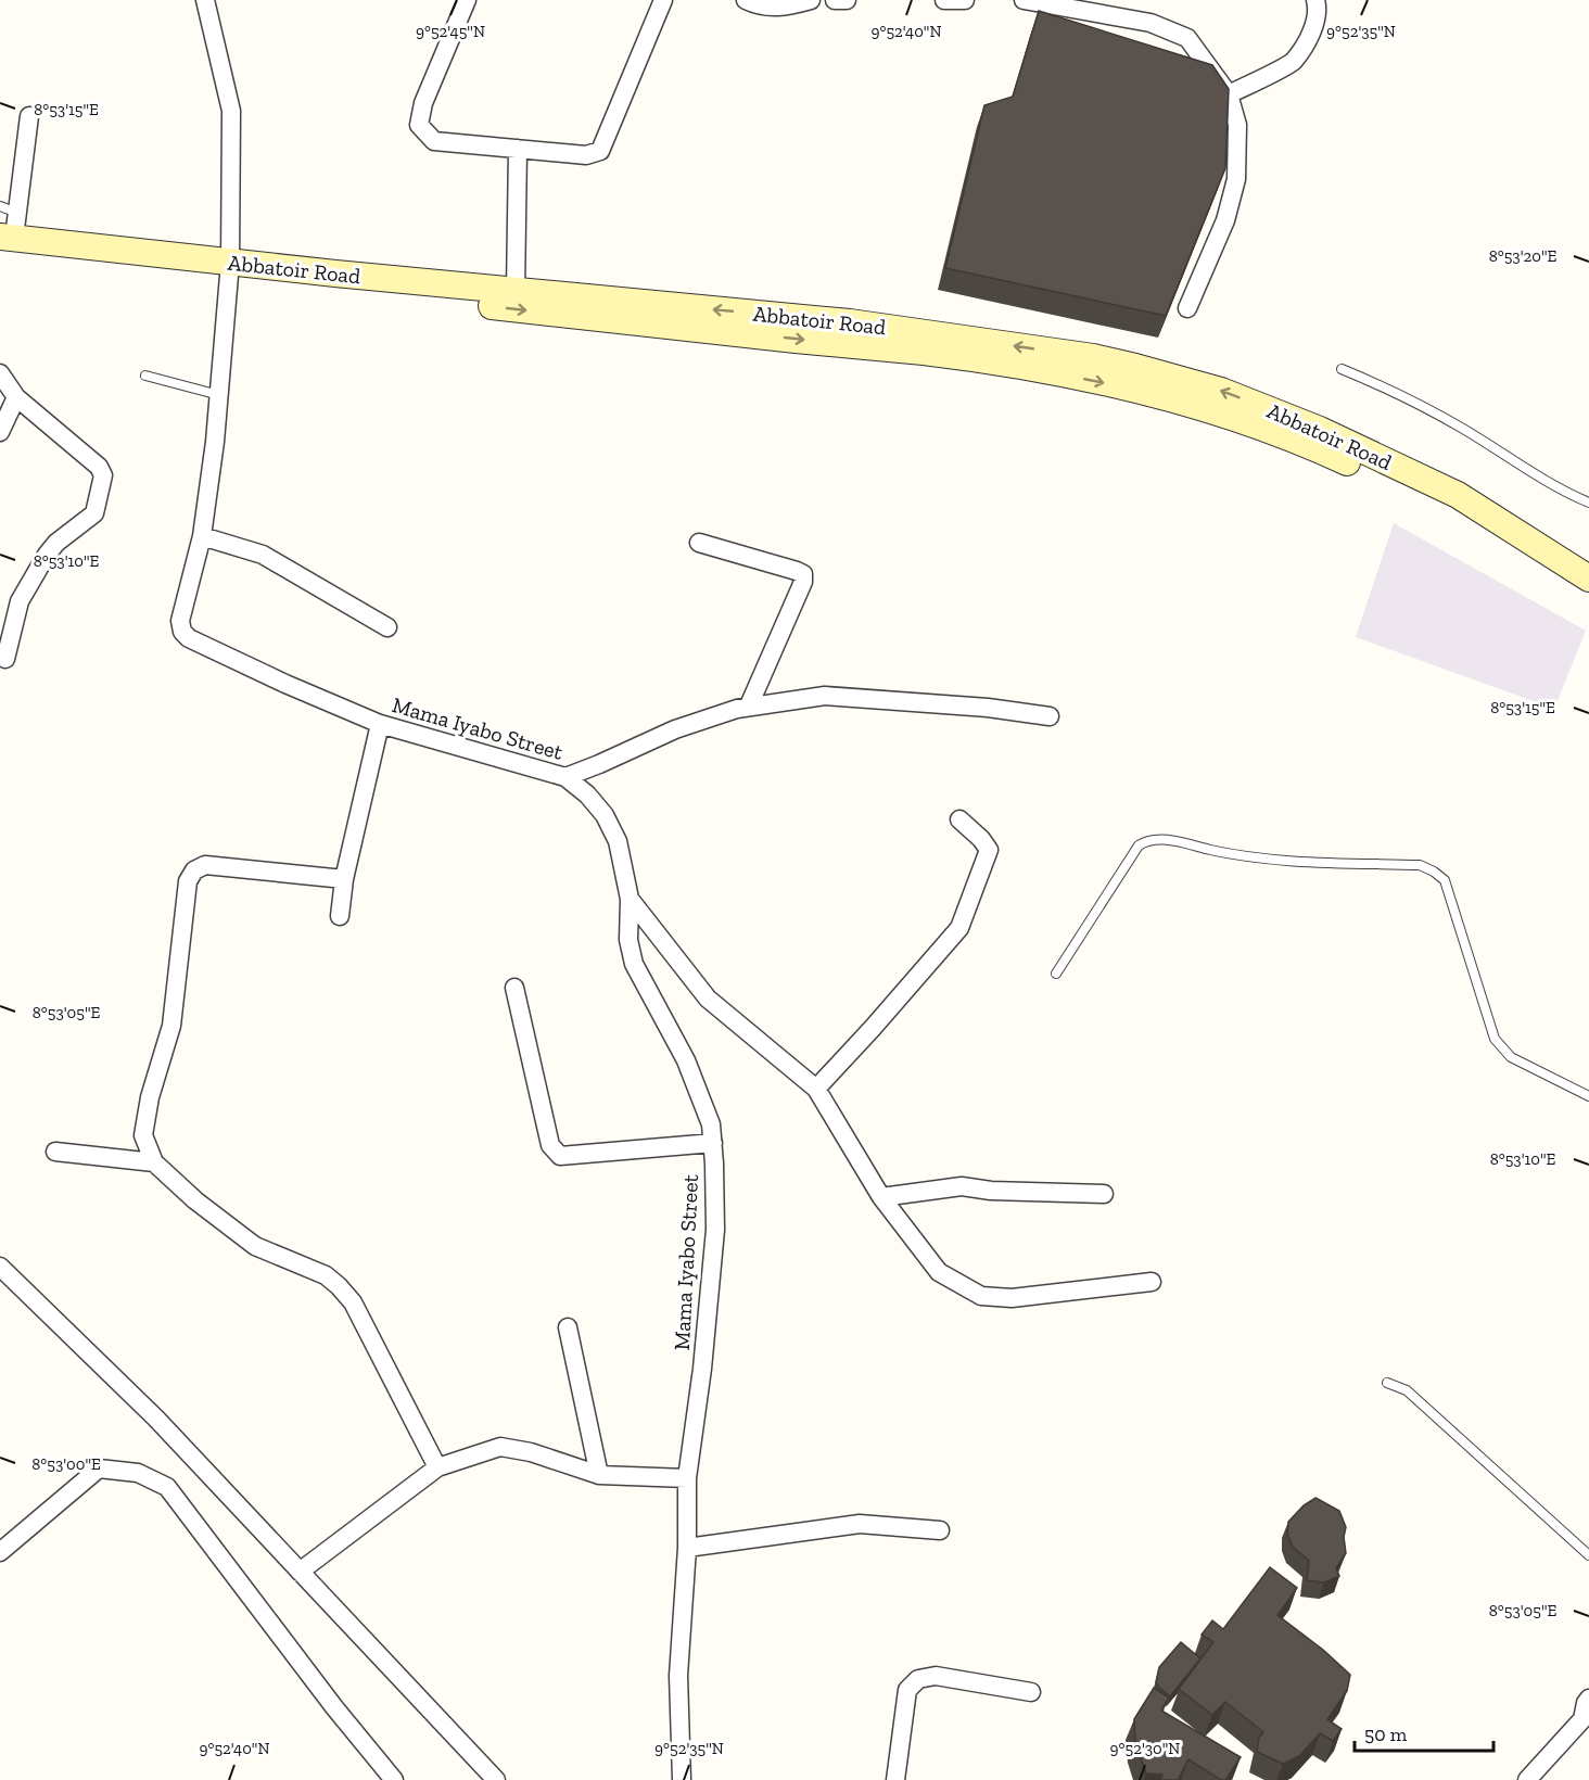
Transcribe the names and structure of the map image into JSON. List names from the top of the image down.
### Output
{
  "streets": {
    "street": ["Abbatoir Road", "Mama Iyabo Street"]
  },
  "crossings": [
    ["Abbatoir Road", "Mama Iyabo Street"]
  ],
  "scale_bar": "50 m",
  "coordinates": [
    "9°52'40\"N",
    "9°52'35\"N",
    "9°52'45\"N",
    "8°53'15\"E",
    "8°53'20\"E",
    "8°53'10\"E",
    "8°53'05\"E",
    "8°53'00\"E",
    "9°52'30\"N"
  ]
}
